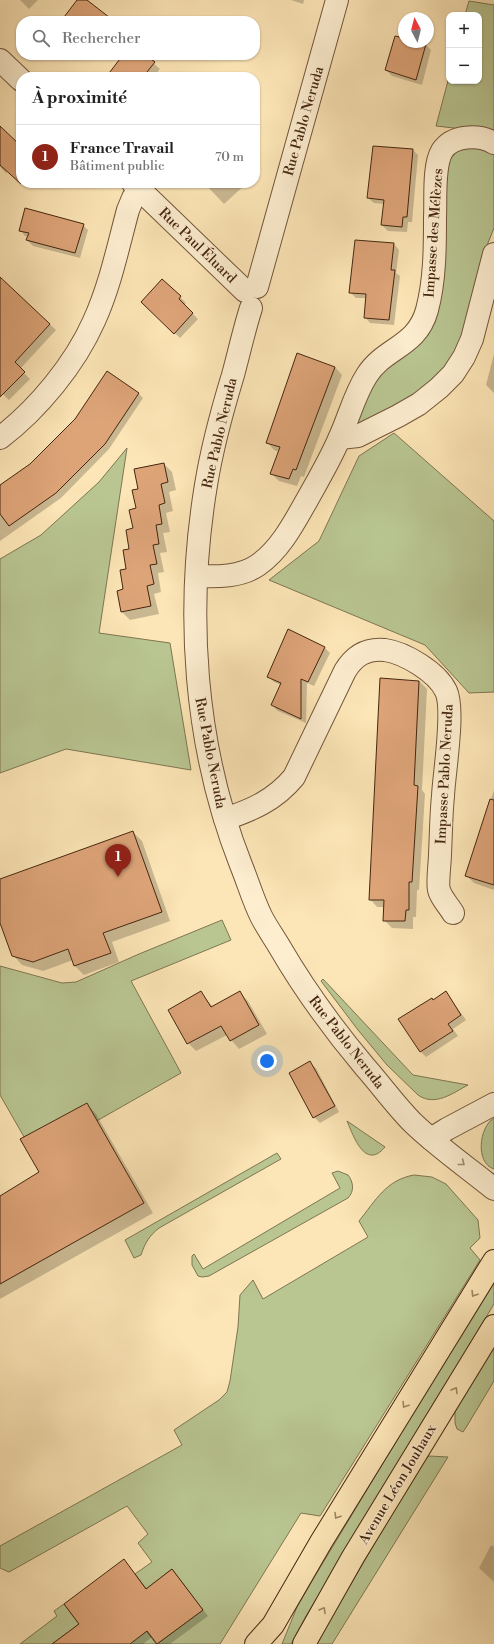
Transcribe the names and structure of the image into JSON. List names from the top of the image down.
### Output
{
  "streets": {
    "main road": ["Avenue Léon Jouhaux"],
    "street": [
      "Rue Pablo Neruda",
      "Impasse des Mélèzes",
      "Rue Paul Éluard",
      "Impasse Pablo Neruda"
    ]
  },
  "crossings": [
    ["Rue Pablo Neruda", "Impasse des Mélèzes"],
    ["Rue Pablo Neruda", "Rue Paul Éluard"],
    ["Rue Pablo Neruda", "Impasse Pablo Neruda"]
  ],
  "north": "top",
  "page": {
    "map_buttons": ["+", "−"],
    "search": "Rechercher",
    "heading": "À proximité",
    "list": [
      {
        "mark": "1",
        "name": "France Travail",
        "note": "Bâtiment public",
        "value": "70 m"
      }
    ],
    "pins": "1"
  }
}
